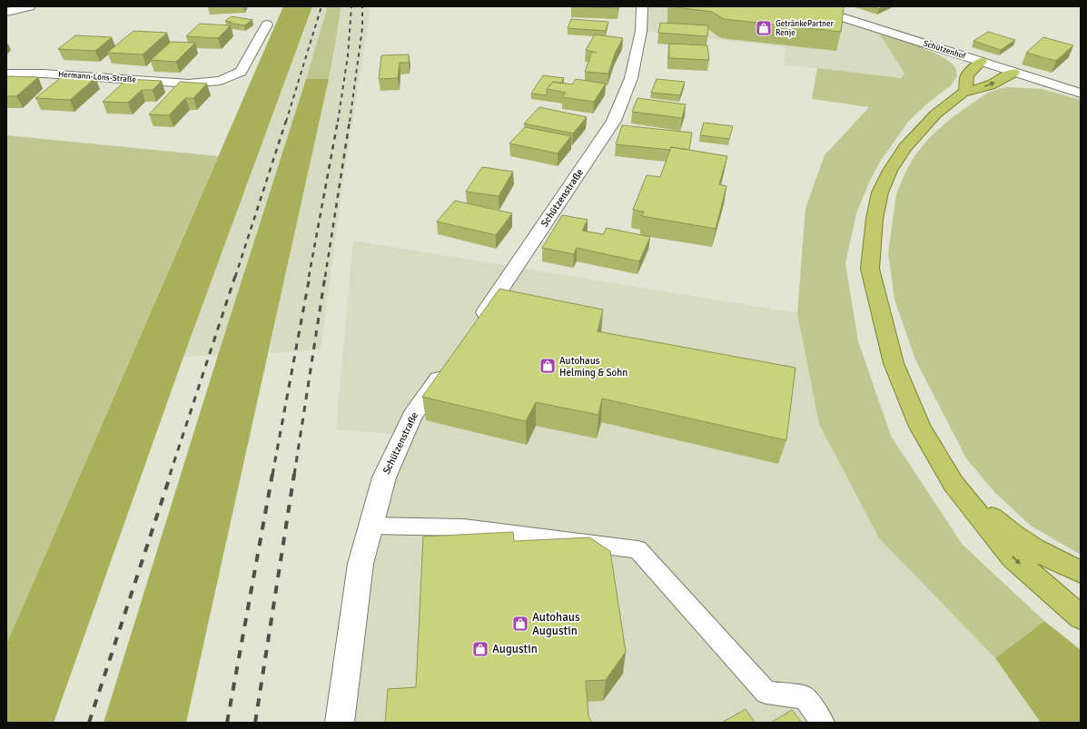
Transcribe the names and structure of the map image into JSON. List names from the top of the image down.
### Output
{
  "streets": {
    "street": ["Schützenhof", "Hermann-Löns-Straße", "Schützenstraße"]
  },
  "places": {
    "shop": [
      "GetränkePartner Renje",
      "Autohaus Helming & Sohn",
      "Autohaus Augustin",
      "Augustin"
    ]
  }
}
